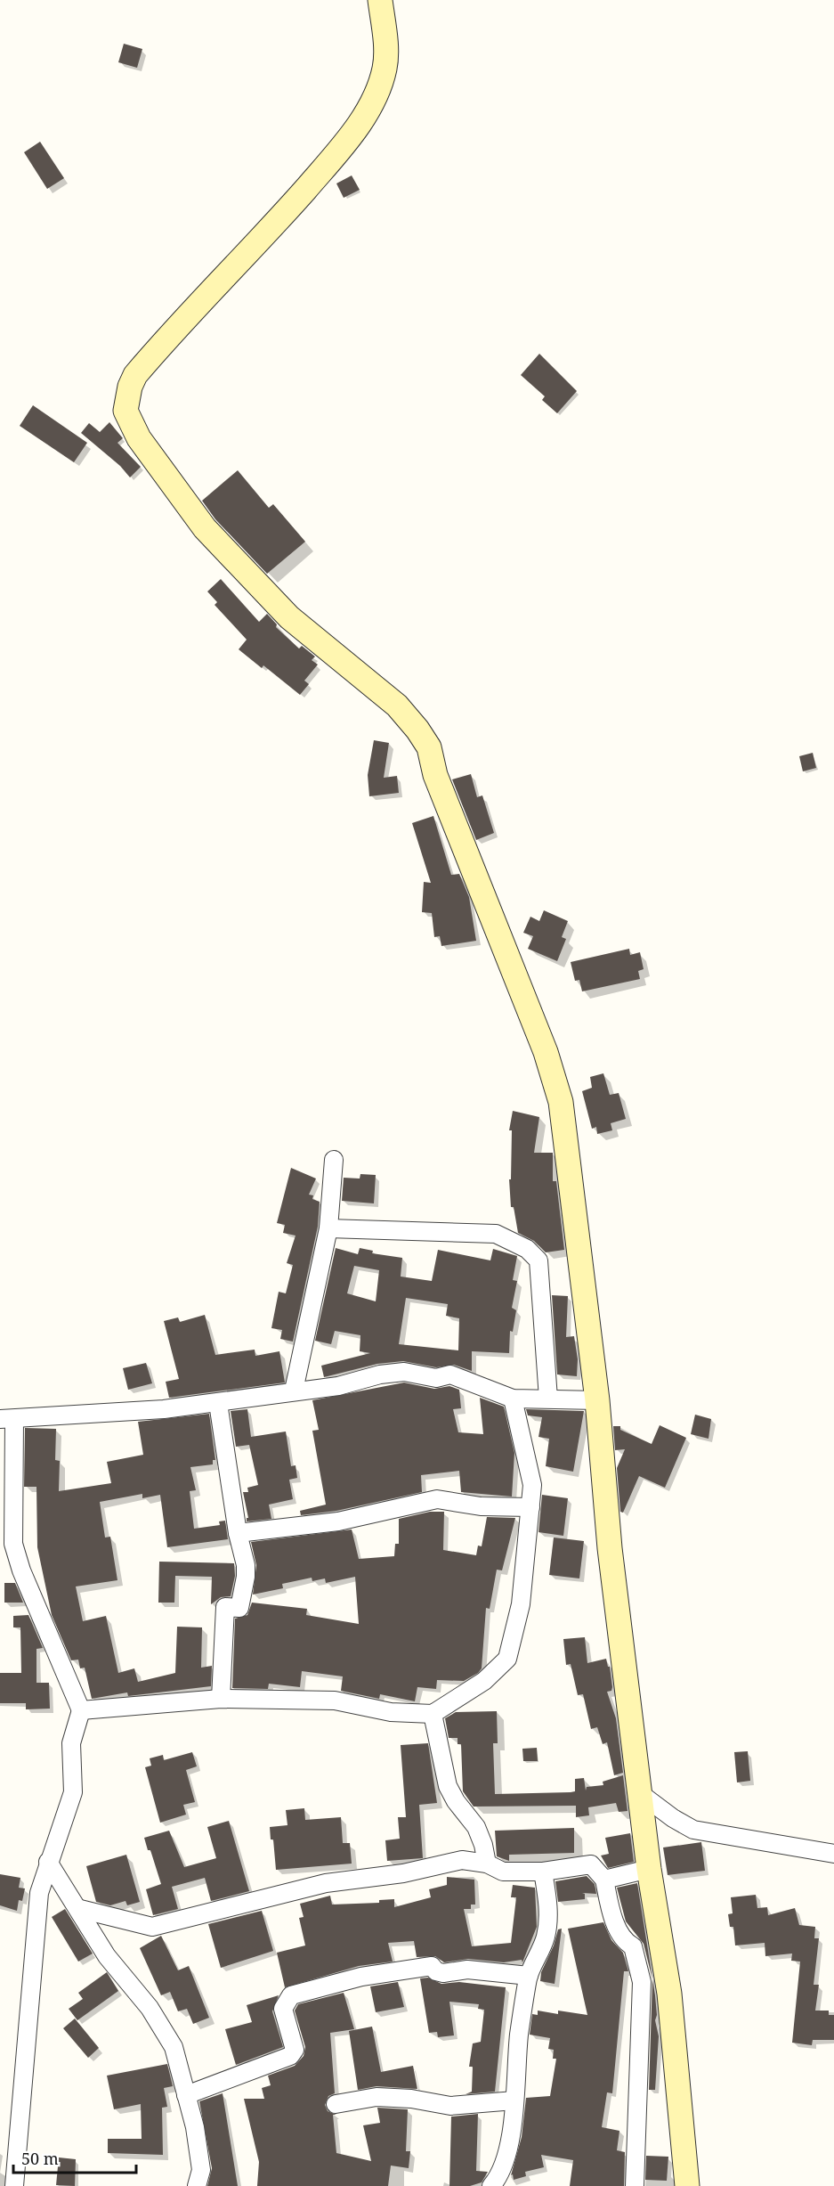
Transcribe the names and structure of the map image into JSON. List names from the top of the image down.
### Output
{
  "scale_bar": "50 m"
}
